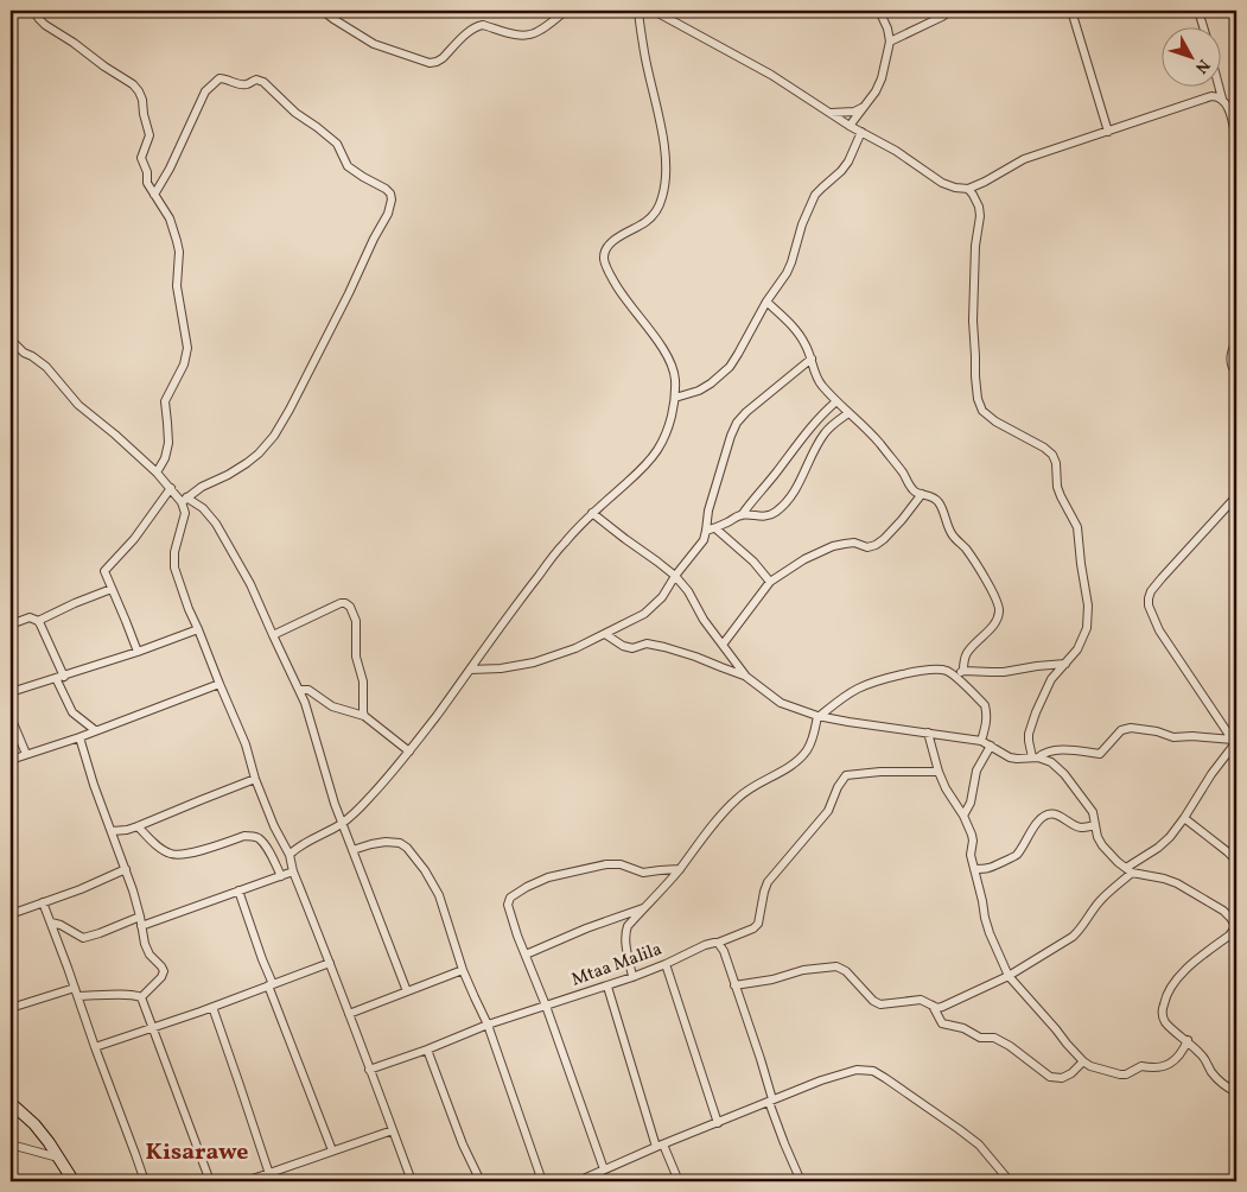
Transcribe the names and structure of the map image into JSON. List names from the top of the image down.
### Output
{
  "streets": {
    "street": ["Mtaa Malila"]
  },
  "districts": ["Kisarawe"],
  "north": "bottom right"
}
